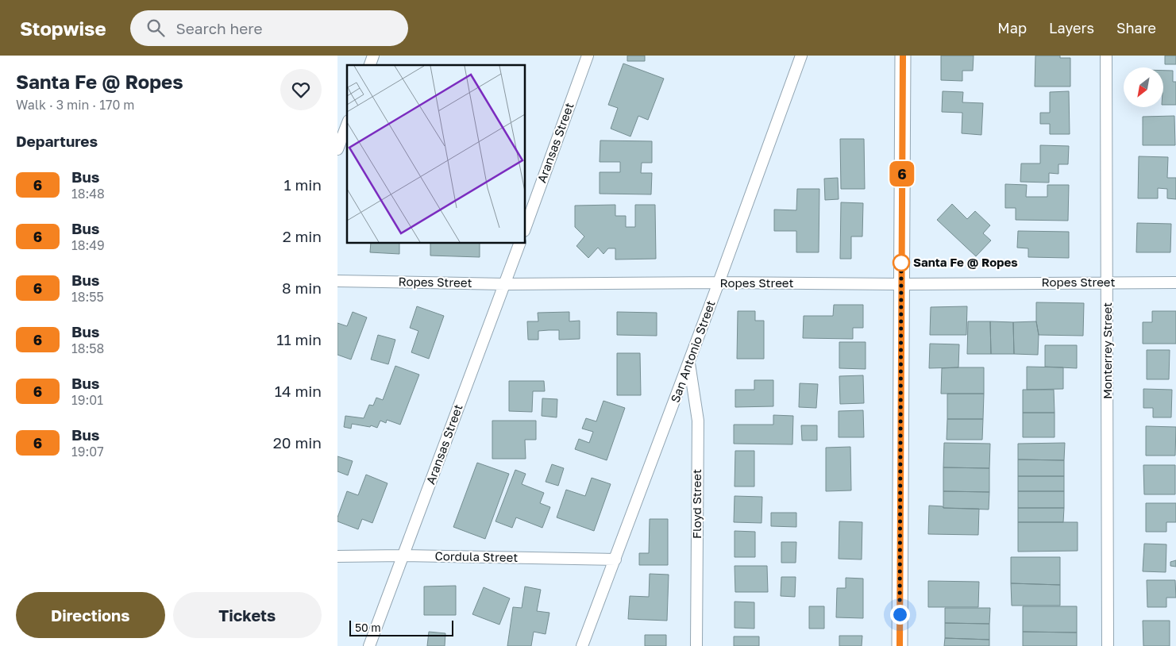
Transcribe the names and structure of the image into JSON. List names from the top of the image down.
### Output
{
  "streets": {
    "street": [
      "Aransas Street",
      "Ropes Street",
      "Monterrey Street",
      "San Antonio Street",
      "Floyd Street",
      "Cordula Street"
    ]
  },
  "crossings": [
    ["Aransas Street", "Ropes Street"],
    ["Aransas Street", "Cordula Street"],
    ["Ropes Street", "Monterrey Street"],
    ["Ropes Street", "San Antonio Street"],
    ["San Antonio Street", "Floyd Street"],
    ["San Antonio Street", "Cordula Street"]
  ],
  "places": ["Santa Fe @ Ropes"],
  "lines": ["bus line 6"],
  "scale_bar": "50 m",
  "north": "bottom left",
  "page": {
    "header": "Stopwise",
    "search": "Search here",
    "nav": ["Map", "Layers", "Share"],
    "heading": [
      ["Santa Fe @ Ropes", "Walk · 3 min · 170 m"],
      "Departures"
    ],
    "on_map": "6",
    "list": [
      {
        "mark": "6",
        "name": "Bus",
        "note": "18:48",
        "value": "1 min"
      },
      {
        "mark": "6",
        "name": "Bus",
        "note": "18:49",
        "value": "2 min"
      },
      {
        "mark": "6",
        "name": "Bus",
        "note": "18:55",
        "value": "8 min"
      },
      {
        "mark": "6",
        "name": "Bus",
        "note": "18:58",
        "value": "11 min"
      },
      {
        "mark": "6",
        "name": "Bus",
        "note": "19:01",
        "value": "14 min"
      },
      {
        "mark": "6",
        "name": "Bus",
        "note": "19:07",
        "value": "20 min"
      }
    ],
    "buttons": ["Directions", "Tickets"],
    "scale": "50 m"
  }
}
